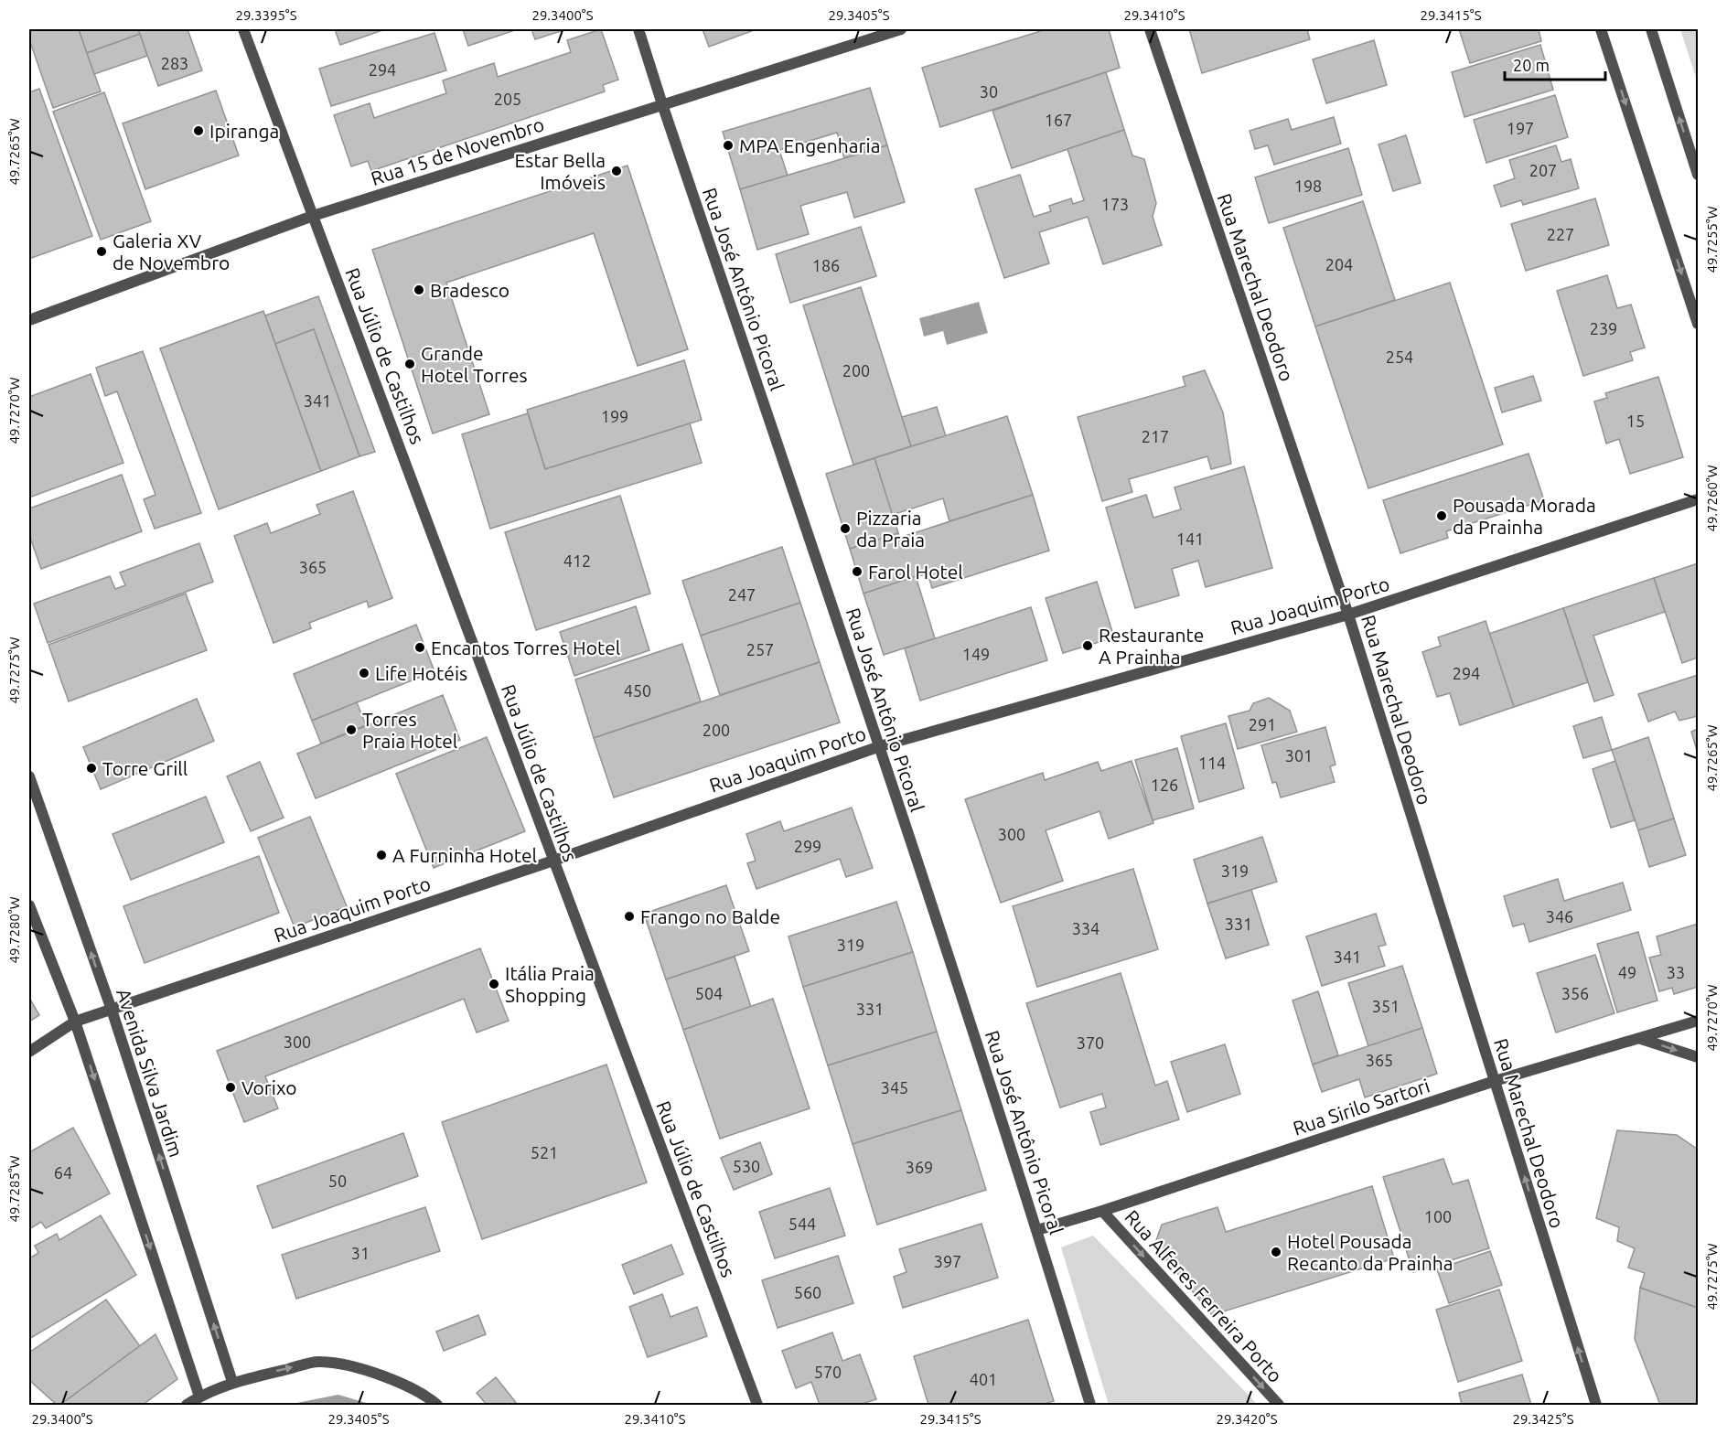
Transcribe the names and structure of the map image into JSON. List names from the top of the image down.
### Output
{
  "streets": {
    "street": [
      "Rua 15 de Novembro",
      "Rua Marechal Deodoro",
      "Rua José Antônio Picoral",
      "Rua Júlio de Castilhos",
      "Rua Joaquim Porto",
      "Avenida Silva Jardim",
      "Rua Sirilo Sartori",
      "Rua Alferes Ferreira Porto"
    ]
  },
  "crossings": [
    ["Rua 15 de Novembro", "Rua José Antônio Picoral"],
    ["Rua 15 de Novembro", "Rua Júlio de Castilhos"],
    ["Rua Marechal Deodoro", "Rua Joaquim Porto"],
    ["Rua Marechal Deodoro", "Rua Sirilo Sartori"],
    ["Rua José Antônio Picoral", "Rua Joaquim Porto"],
    ["Rua José Antônio Picoral", "Rua Sirilo Sartori"],
    ["Rua Júlio de Castilhos", "Rua Joaquim Porto"],
    ["Rua Joaquim Porto", "Avenida Silva Jardim"],
    ["Rua Sirilo Sartori", "Rua Alferes Ferreira Porto"]
  ],
  "one_way": ["Rua Alferes Ferreira Porto"],
  "places": [
    "Ipiranga",
    "MPA Engenharia",
    "Estar Bella Imóveis",
    "Galeria XV de Novembro",
    "Bradesco",
    "Grande Hotel Torres",
    "Pousada Morada da Prainha",
    "Pizzaria da Praia",
    "Farol Hotel",
    "Restaurante A Prainha",
    "Encantos Torres Hotel",
    "Life Hotéis",
    "Torres Praia Hotel",
    "Torre Grill",
    "A Furninha Hotel",
    "Frango no Balde",
    "Itália Praia Shopping",
    "Vorixo",
    "Hotel Pousada Recanto da Prainha"
  ],
  "house_numbers": [
    "283",
    "294",
    "30",
    "205",
    "167",
    "197",
    "207",
    "198",
    "173",
    "227",
    "204",
    "186",
    "239",
    "254",
    "200",
    "341",
    "199",
    "15",
    "217",
    "141",
    "412",
    "365",
    "247",
    "257",
    "149",
    "294",
    "450",
    "291",
    "200",
    "301",
    "114",
    "126",
    "300",
    "299",
    "319",
    "346",
    "331",
    "334",
    "319",
    "341",
    "49",
    "33",
    "504",
    "356",
    "351",
    "331",
    "300",
    "370",
    "365",
    "345",
    "521",
    "530",
    "369",
    "64",
    "50",
    "100",
    "544",
    "31",
    "397",
    "560",
    "570",
    "401"
  ],
  "scale_bar": "20 m",
  "coordinates": [
    "29.3395°S",
    "29.3400°S",
    "29.3405°S",
    "29.3410°S",
    "29.3415°S",
    "49.7265°W",
    "49.7255°W",
    "49.7270°W",
    "49.7260°W",
    "49.7275°W",
    "49.7280°W",
    "49.7285°W",
    "29.3420°S",
    "29.3425°S"
  ]
}
